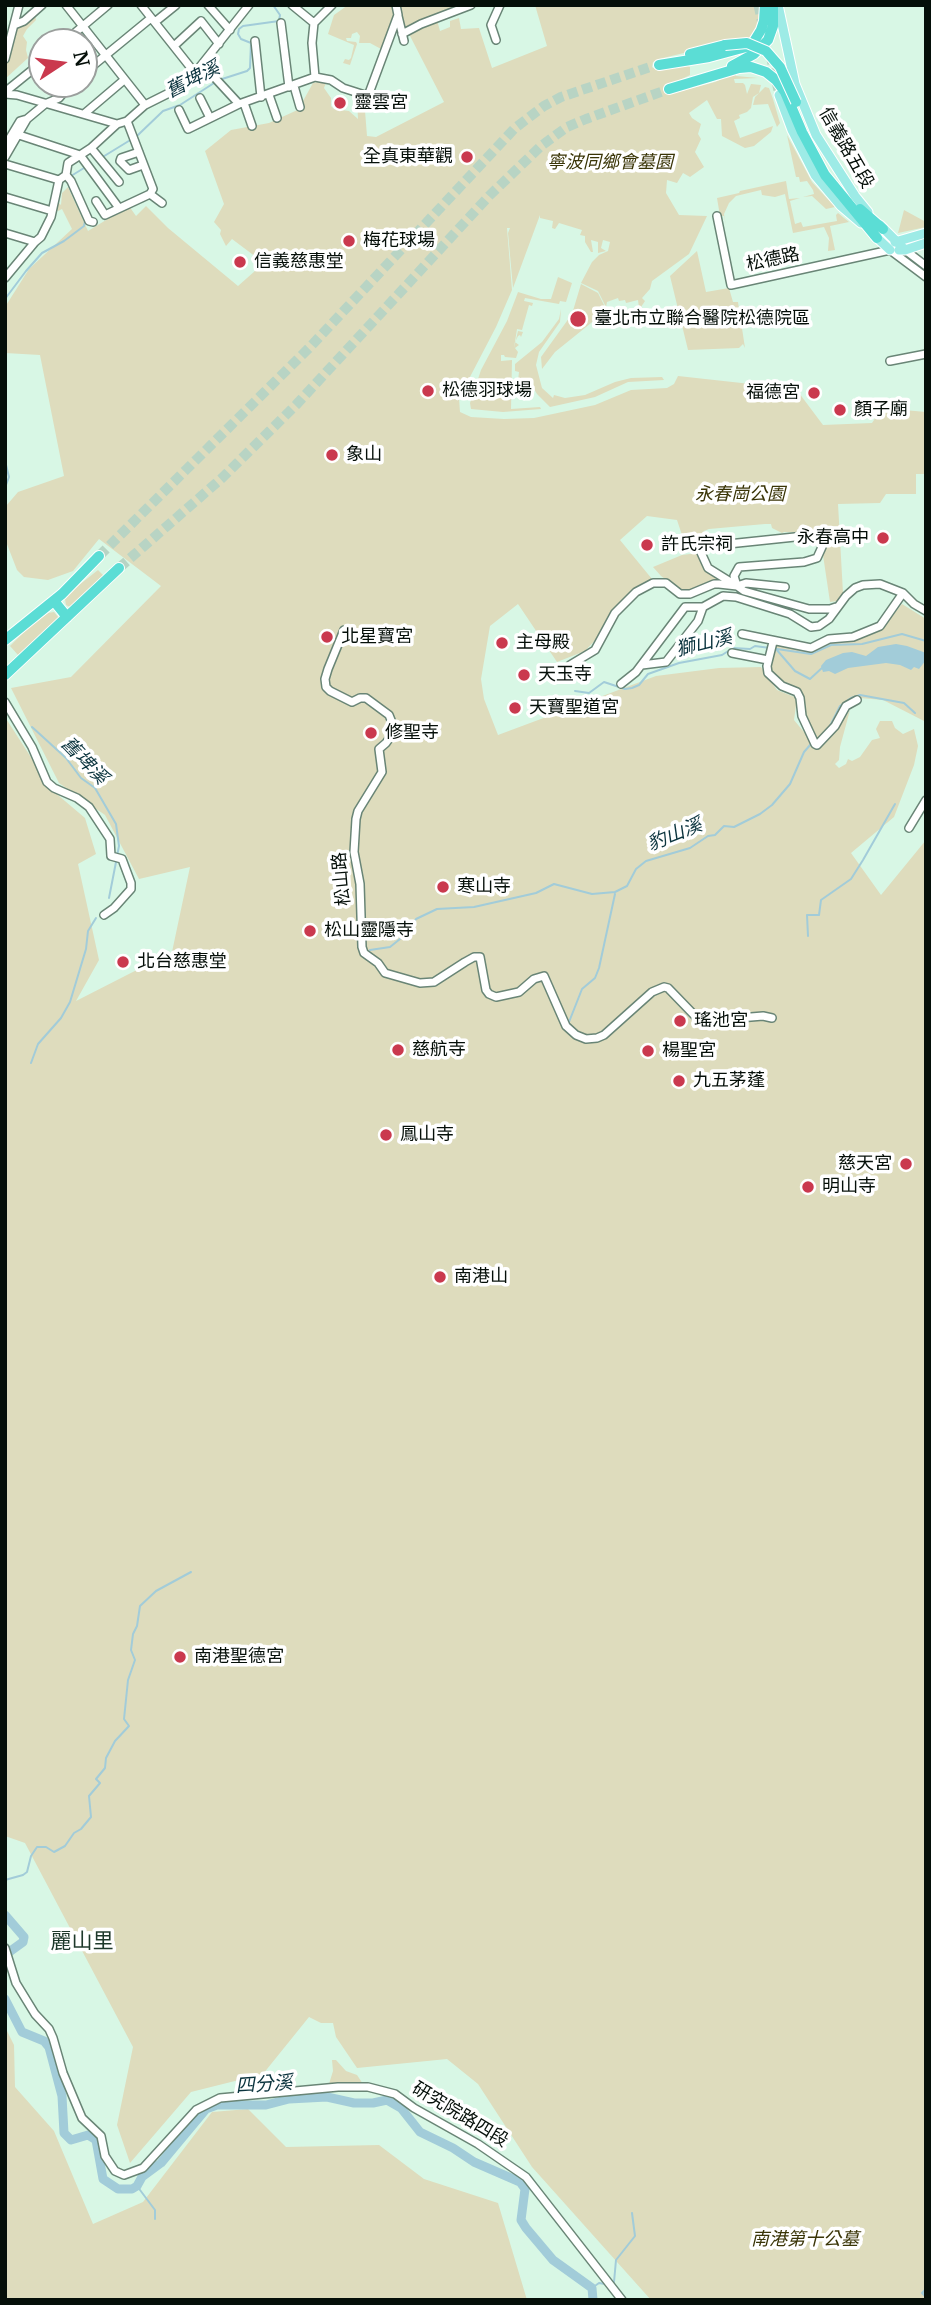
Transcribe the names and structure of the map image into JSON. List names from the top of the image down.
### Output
{
  "streets": {
    "main road": ["信義路五段", "松德路"],
    "street": ["松山路", "研究院路四段"]
  },
  "crossings": [
    ["信義路五段", "松德路"]
  ],
  "districts": ["麗山里"],
  "water": [
    "舊埤溪",
    "獅山溪",
    "豹山溪",
    "四分溪"
  ],
  "parks": ["寧波同鄉會墓園", "永春崗公園", "南港第十公墓"],
  "places": [
    "靈雲宮",
    "全真東華觀",
    "梅花球場",
    "信義慈惠堂",
    "臺北市立聯合醫院松德院區",
    "松德羽球場",
    "福德宮",
    "顏子廟",
    "象山",
    "永春高中",
    "許氏宗祠",
    "北星寶宮",
    "主母殿",
    "天玉寺",
    "天寶聖道宮",
    "修聖寺",
    "寒山寺",
    "松山靈隱寺",
    "北台慈惠堂",
    "瑤池宮",
    "慈航寺",
    "楊聖宮",
    "九五茅蓬",
    "鳳山寺",
    "慈天宮",
    "明山寺",
    "南港山",
    "南港聖德宮"
  ],
  "north": "right"
}
